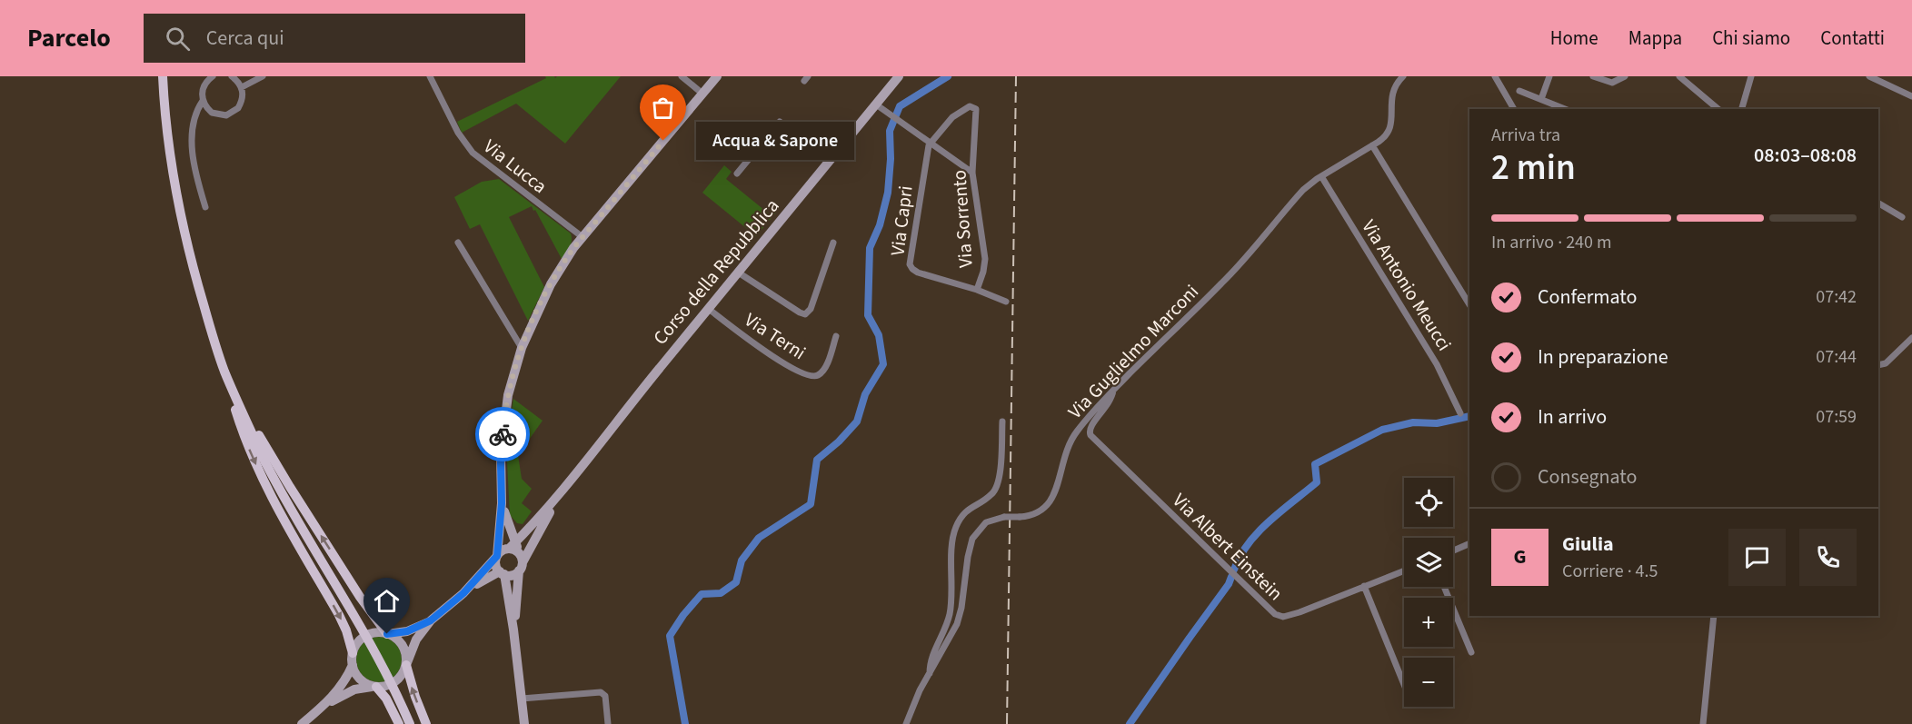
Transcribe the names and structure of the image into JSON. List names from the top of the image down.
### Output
{
  "streets": {
    "main road": ["Corso della Repubblica"],
    "street": [
      "Via Lucca",
      "Via Sorrento",
      "Via Capri",
      "Via Antonio Meucci",
      "Via Terni",
      "Via Guglielmo Marconi",
      "Via Albert Einstein"
    ]
  },
  "crossings": [
    ["Via Sorrento", "Via Capri"],
    ["Corso della Repubblica", "Via Terni"],
    ["Via Antonio Meucci", "Via Guglielmo Marconi"],
    ["Via Guglielmo Marconi", "Via Albert Einstein"]
  ],
  "places": ["Acqua & Sapone"],
  "page": {
    "header": "Parcelo",
    "search": "Cerca qui",
    "nav": [
      "Home",
      "Mappa",
      "Chi siamo",
      "Contatti"
    ],
    "heading": ["2 min", "Arriva tra", "08:03–08:08"],
    "panel": ["Giulia", "Corriere · 4.5"],
    "bubble": "Acqua & Sapone",
    "bar": "In arrivo · 240 m",
    "list": [
      ["Confermato", "07:42"],
      ["In preparazione", "07:44"],
      ["In arrivo", "07:59"],
      "Consegnato"
    ],
    "map_buttons": ["+", "−"],
    "round": "G"
  }
}
